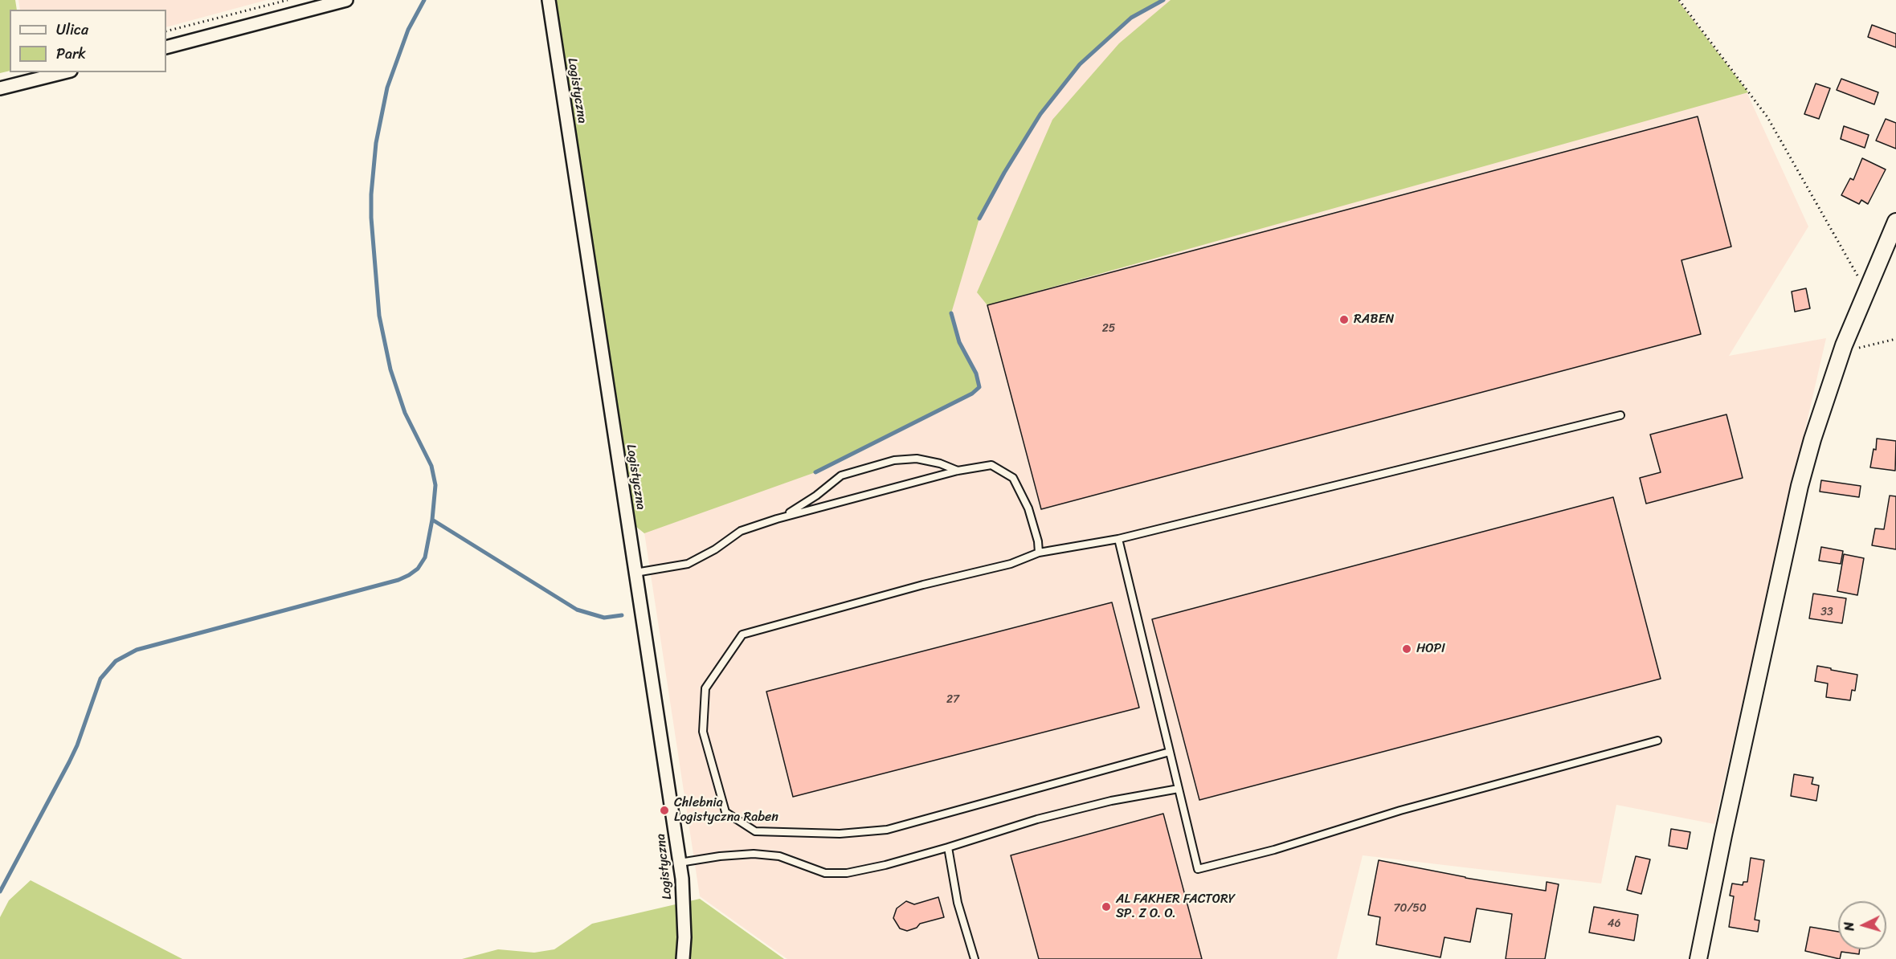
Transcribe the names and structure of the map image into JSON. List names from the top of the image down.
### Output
{
  "streets": {
    "street": ["Logistyczna"]
  },
  "places": [
    "RABEN",
    "HOPI",
    "Chlebnia Logistyczna Raben",
    "AL FAKHER FACTORY SP. Z O. O."
  ],
  "house_numbers": [
    "25",
    "33",
    "27",
    "70/50",
    "46"
  ],
  "legend": ["Ulica", "Park"],
  "north": "left"
}
